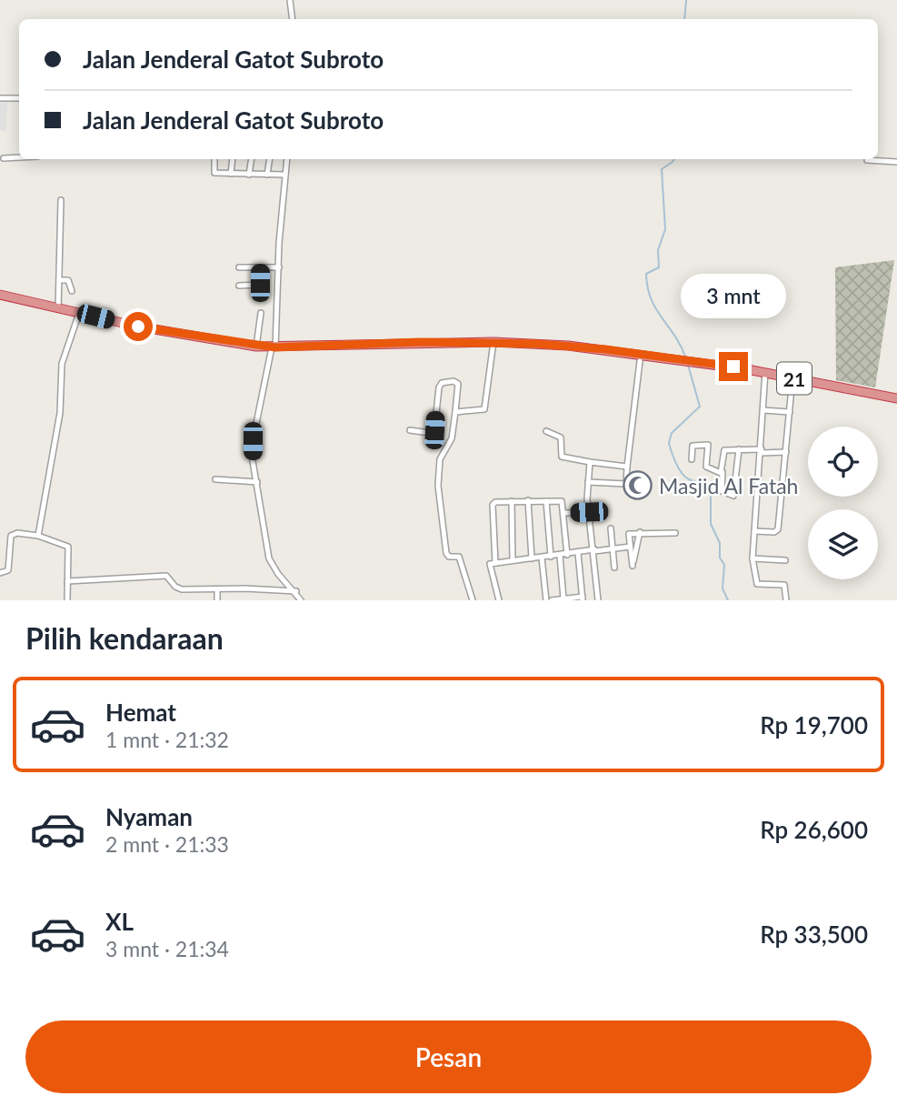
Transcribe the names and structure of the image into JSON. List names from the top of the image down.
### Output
{
  "streets": {
    "highway": ["21"]
  },
  "places": {
    "mosque": ["Masjid Al Fatah"]
  },
  "page": {
    "banner": ["Jalan Jenderal Gatot Subroto", "Jalan Jenderal Gatot Subroto"],
    "bubble": "3 mnt",
    "heading": "Pilih kendaraan",
    "list": [
      {
        "name": "Hemat",
        "note": "1 mnt · 21:32",
        "value": "Rp 19,700"
      },
      {
        "name": "Nyaman",
        "note": "2 mnt · 21:33",
        "value": "Rp 26,600"
      },
      {
        "name": "XL",
        "note": "3 mnt · 21:34",
        "value": "Rp 33,500"
      }
    ],
    "buttons": "Pesan"
  }
}
